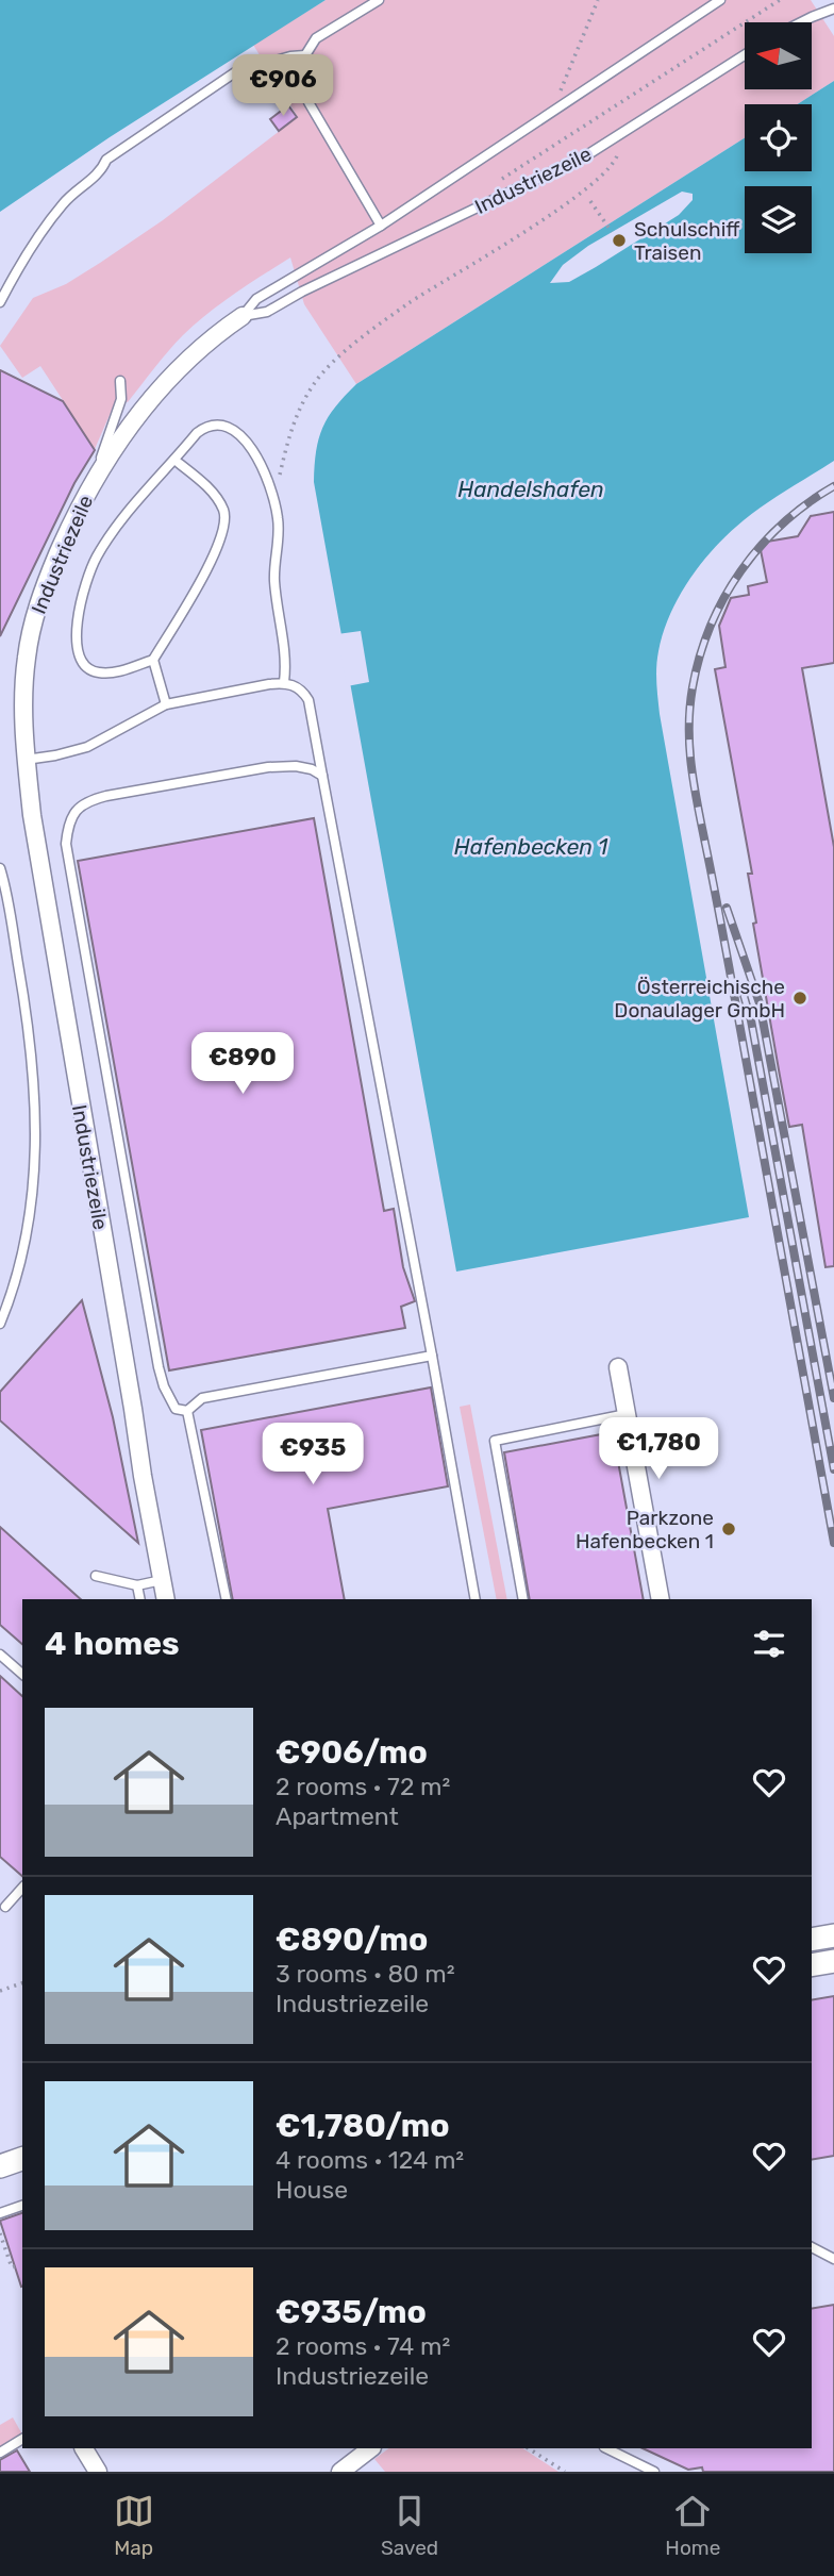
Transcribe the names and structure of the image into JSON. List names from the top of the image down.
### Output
{
  "streets": {
    "street": ["Industriezeile"]
  },
  "water": ["Handelshafen", "Hafenbecken 1"],
  "places": ["Schulschiff Traisen", "Österreichische Donaulager GmbH", "Parkzone Hafenbecken 1"],
  "north": "left",
  "page": {
    "price": [
      "€906",
      "€890",
      "€1,780",
      "€935"
    ],
    "heading": "4 homes",
    "list": [
      {
        "name": "€906/mo",
        "note": "2 rooms · 72 m² · Apartment"
      },
      {
        "name": "€890/mo",
        "note": "3 rooms · 80 m² · Industriezeile"
      },
      {
        "name": "€1,780/mo",
        "note": "4 rooms · 124 m² · House"
      },
      {
        "name": "€935/mo",
        "note": "2 rooms · 74 m² · Industriezeile"
      }
    ],
    "tabs": ["Map", "Saved", "Home"]
  }
}
